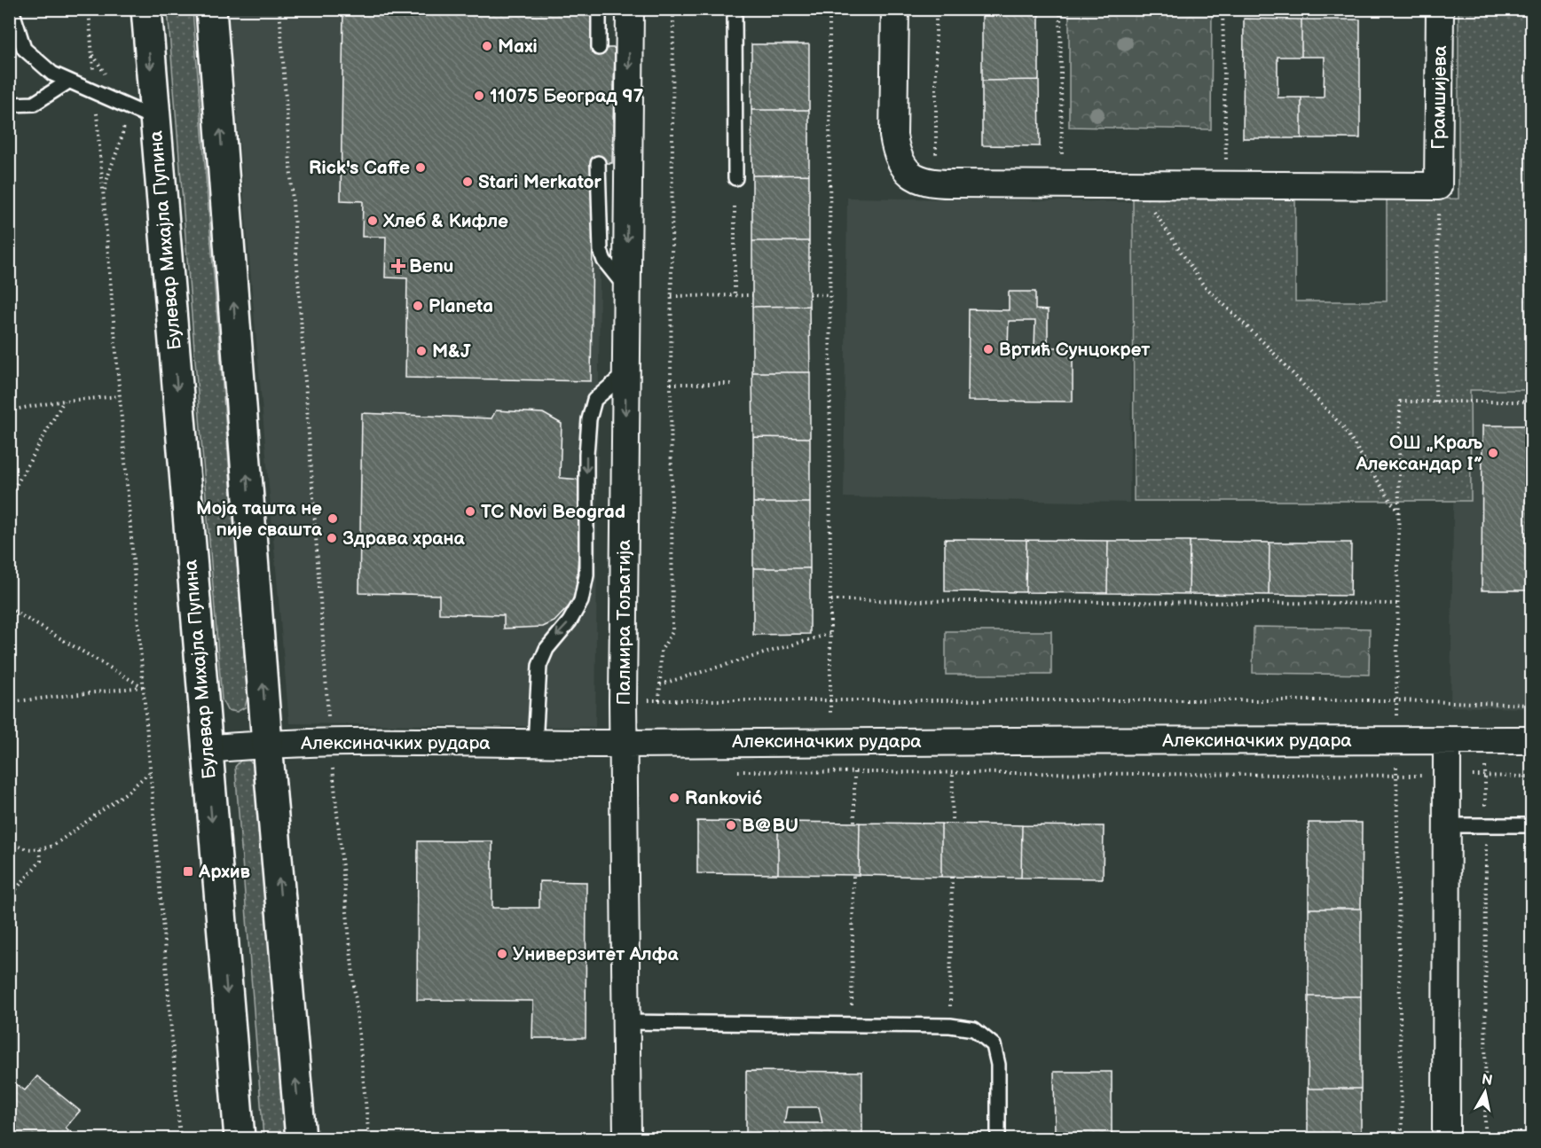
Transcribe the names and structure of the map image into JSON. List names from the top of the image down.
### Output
{
  "streets": {
    "main road": ["Булевар Михајла Пупина"],
    "street": ["Грамшијева", "Палмира Тољатија", "Алексиначких рудара"]
  },
  "crossings": [
    ["Булевар Михајла Пупина", "Алексиначких рудара"],
    ["Палмира Тољатија", "Алексиначких рудара"]
  ],
  "one_way": ["Палмира Тољатија"],
  "places": {
    "other": [
      "Maxi",
      "11075 Београд 97",
      "Rick's Caffe",
      "Stari Merkator",
      "Хлеб & Кифле",
      "Planeta",
      "Вртић Сунцокрет",
      "M&J",
      "ОШ „Краљ Александар I”",
      "TC Novi Beograd",
      "Моја ташта не пије свашта",
      "Здрава храна",
      "Ranković",
      "B@BU",
      "Универзитет Алфа"
    ],
    "health": ["Benu"],
    "transit": ["Архив"]
  },
  "north": "top"
}
